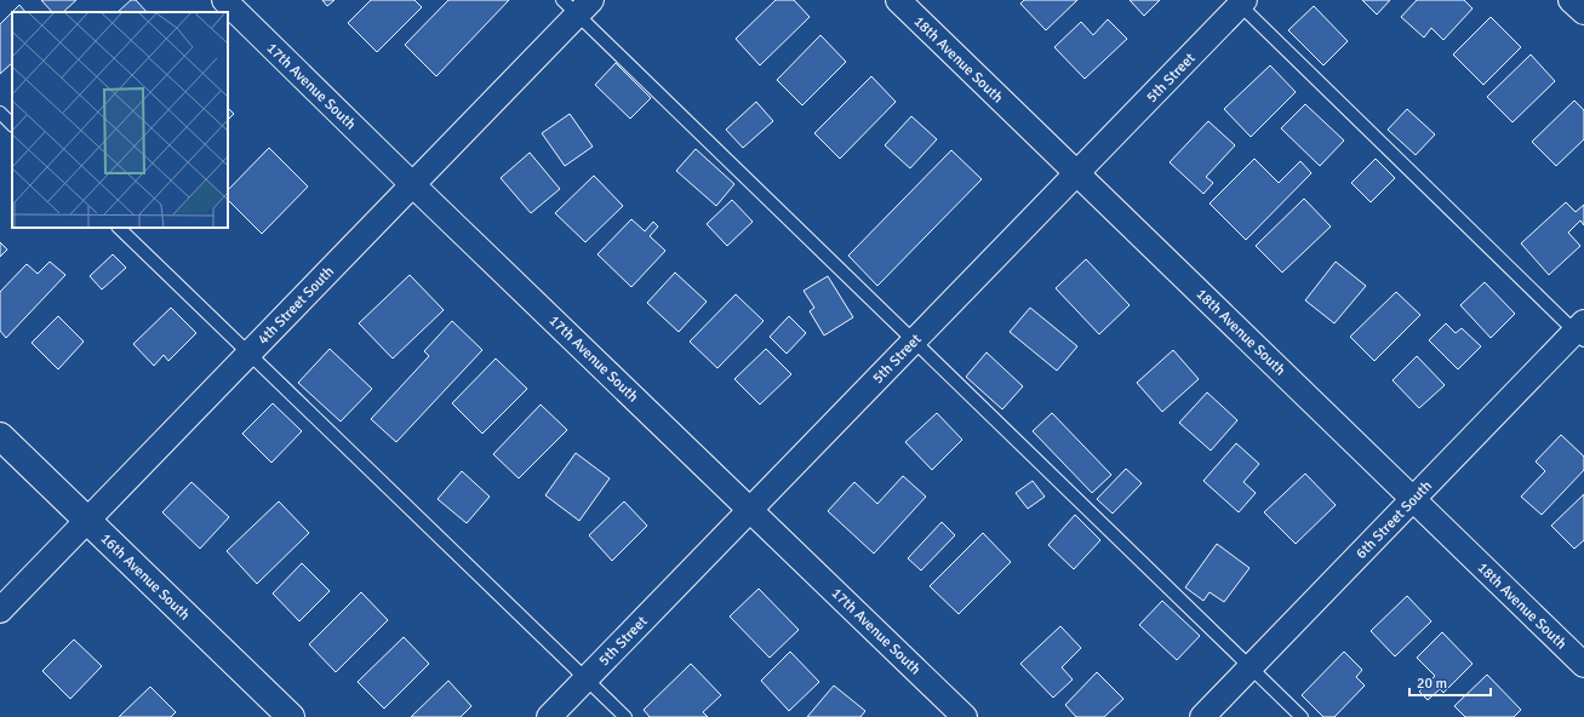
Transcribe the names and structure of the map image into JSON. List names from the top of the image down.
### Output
{
  "streets": {
    "street": [
      "18th Avenue South",
      "5th Street",
      "17th Avenue South",
      "4th Street South",
      "6th Street South",
      "16th Avenue South"
    ]
  },
  "crossings": [
    ["18th Avenue South", "5th Street"],
    ["18th Avenue South", "6th Street South"],
    ["5th Street", "17th Avenue South"],
    ["17th Avenue South", "4th Street South"],
    ["4th Street South", "16th Avenue South"]
  ],
  "scale_bar": "20 m"
}
